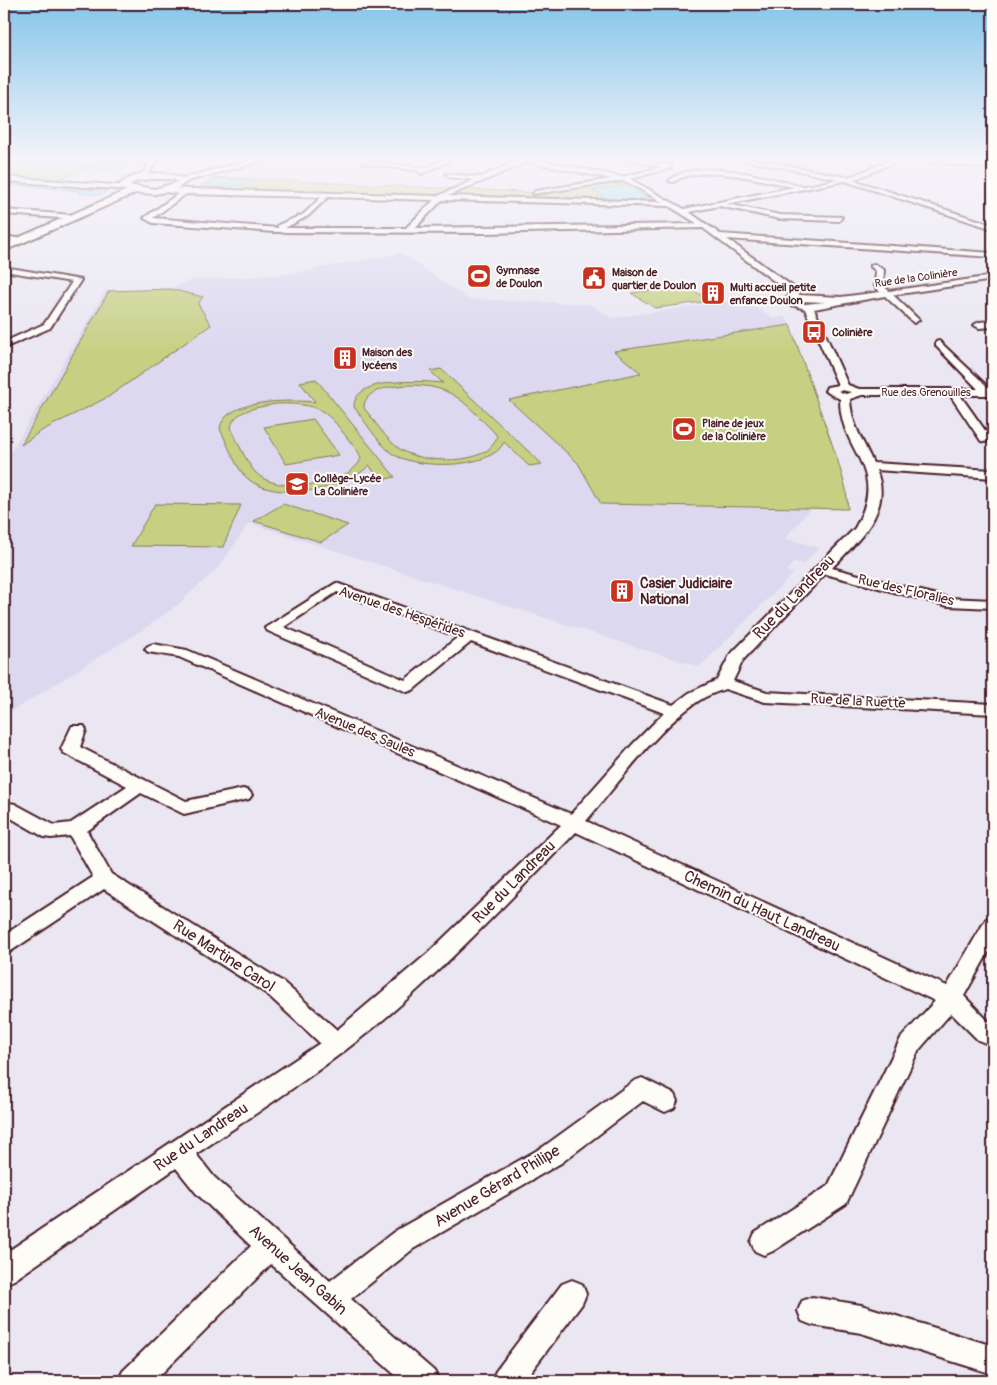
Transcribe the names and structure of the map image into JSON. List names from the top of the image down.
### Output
{
  "streets": {
    "street": [
      "Rue de la Colinière",
      "Rue des Grenouilles",
      "Rue des Floralies",
      "Rue du Landreau",
      "Avenue des Hespérides",
      "Rue de la Ruette",
      "Avenue des Saules",
      "Chemin du Haut Landreau",
      "Rue Martine Carol",
      "Avenue Gérard Philipe",
      "Avenue Jean Gabin"
    ]
  },
  "crossings": [
    ["Rue de la Colinière", "Rue du Landreau"],
    ["Rue des Grenouilles", "Rue du Landreau"],
    ["Rue des Floralies", "Rue du Landreau"],
    ["Rue du Landreau", "Avenue des Hespérides"],
    ["Rue du Landreau", "Rue de la Ruette"],
    ["Rue du Landreau", "Avenue des Saules"],
    ["Rue du Landreau", "Chemin du Haut Landreau"],
    ["Rue du Landreau", "Rue Martine Carol"],
    ["Rue du Landreau", "Avenue Jean Gabin"],
    ["Avenue des Saules", "Chemin du Haut Landreau"],
    ["Avenue Gérard Philipe", "Avenue Jean Gabin"]
  ],
  "places": {
    "sports": ["Gymnase de Doulon", "Plaine de jeux de la Colinière"],
    "public building": ["Maison de quartier de Doulon"],
    "building": ["Multi accueil petite enfance Doulon", "Maison des lycéens", "Casier Judiciaire National"],
    "bus stop": ["Colinière"],
    "school or university": ["Collège-Lycée La Colinière"]
  }
}
